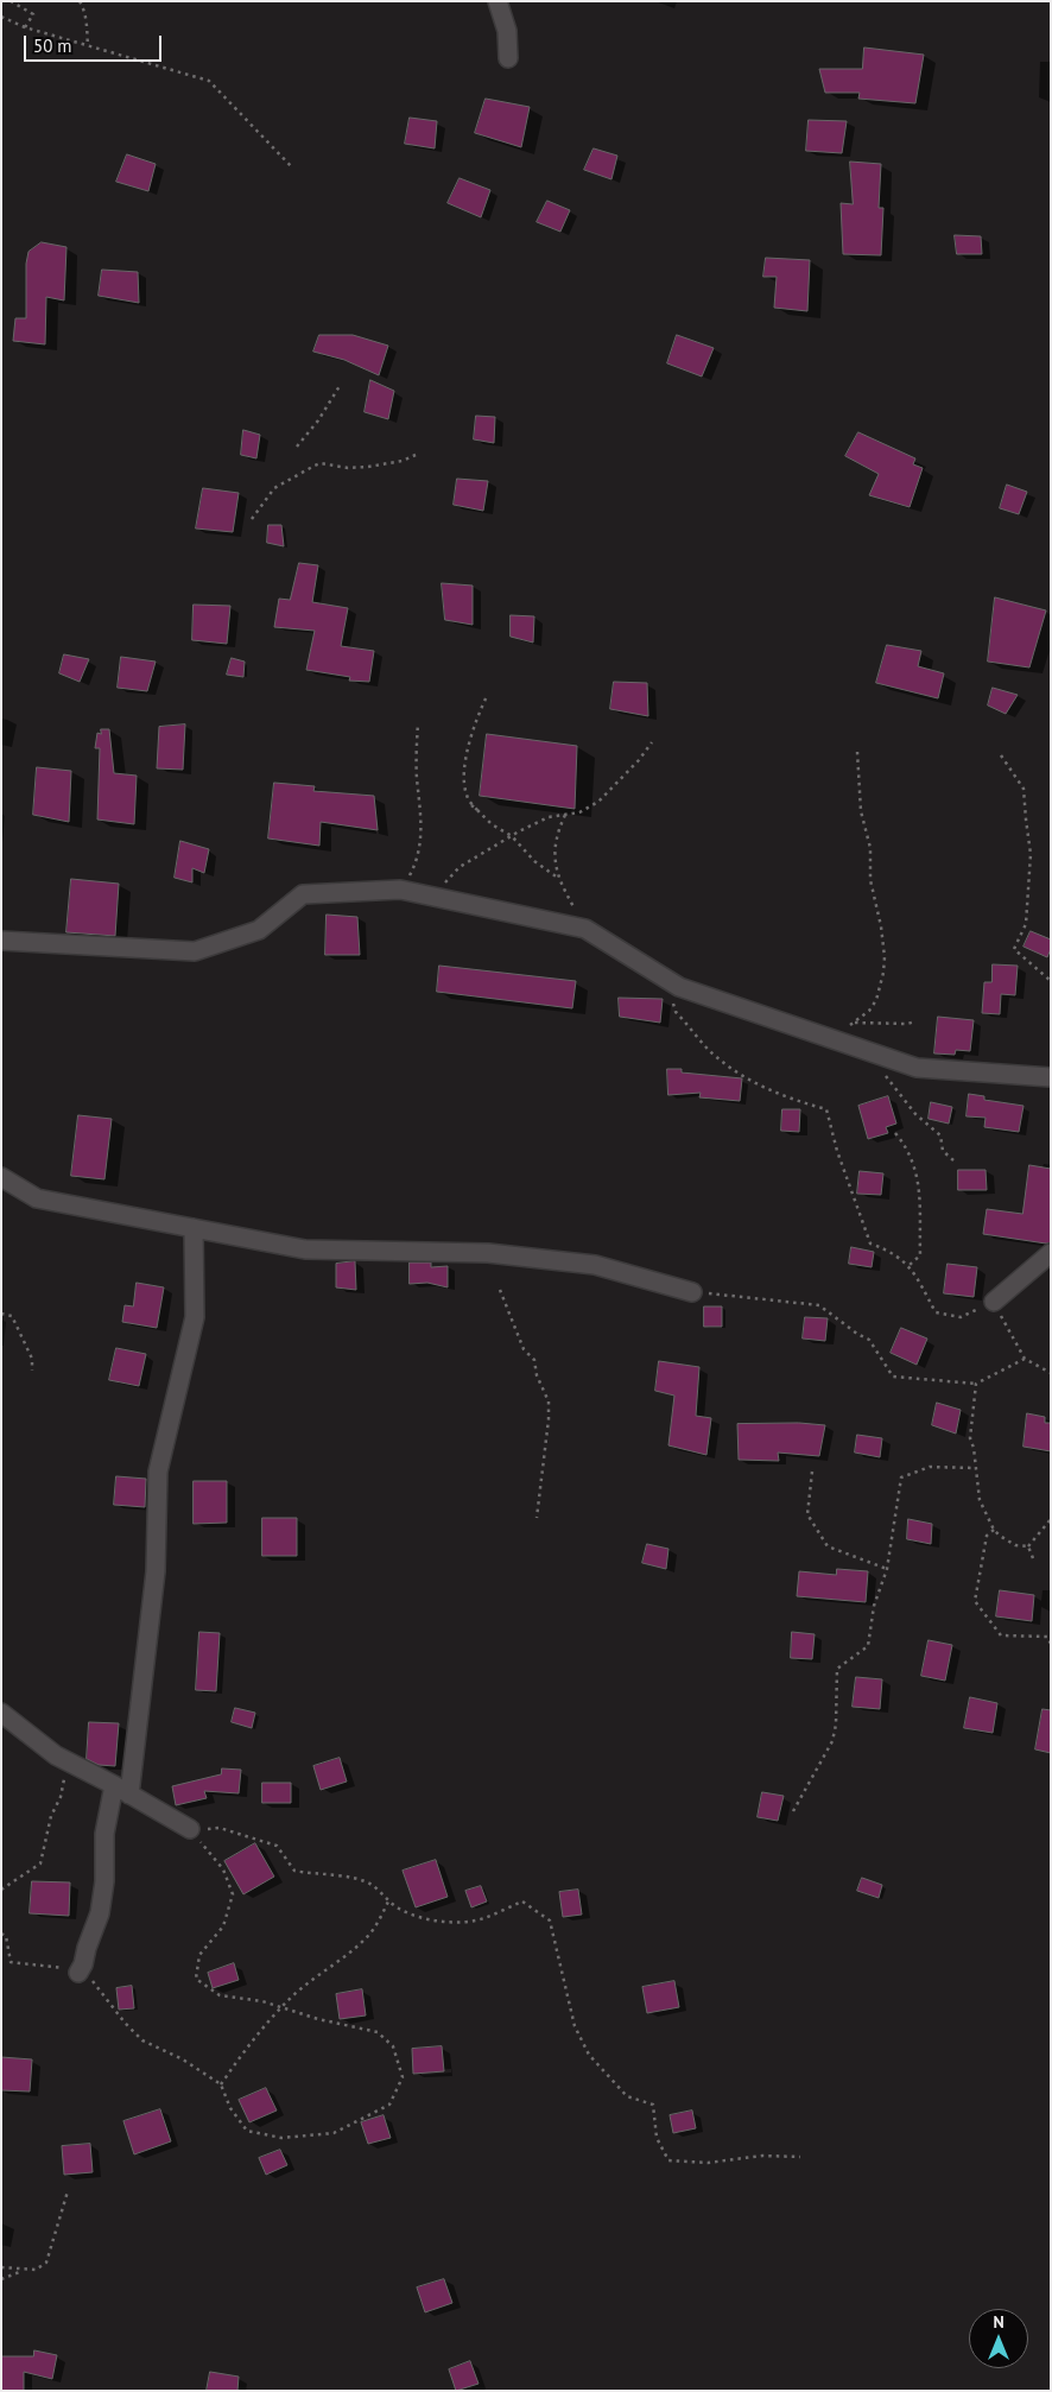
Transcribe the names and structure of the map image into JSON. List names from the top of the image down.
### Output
{
  "scale_bar": "50 m",
  "north": "top"
}
